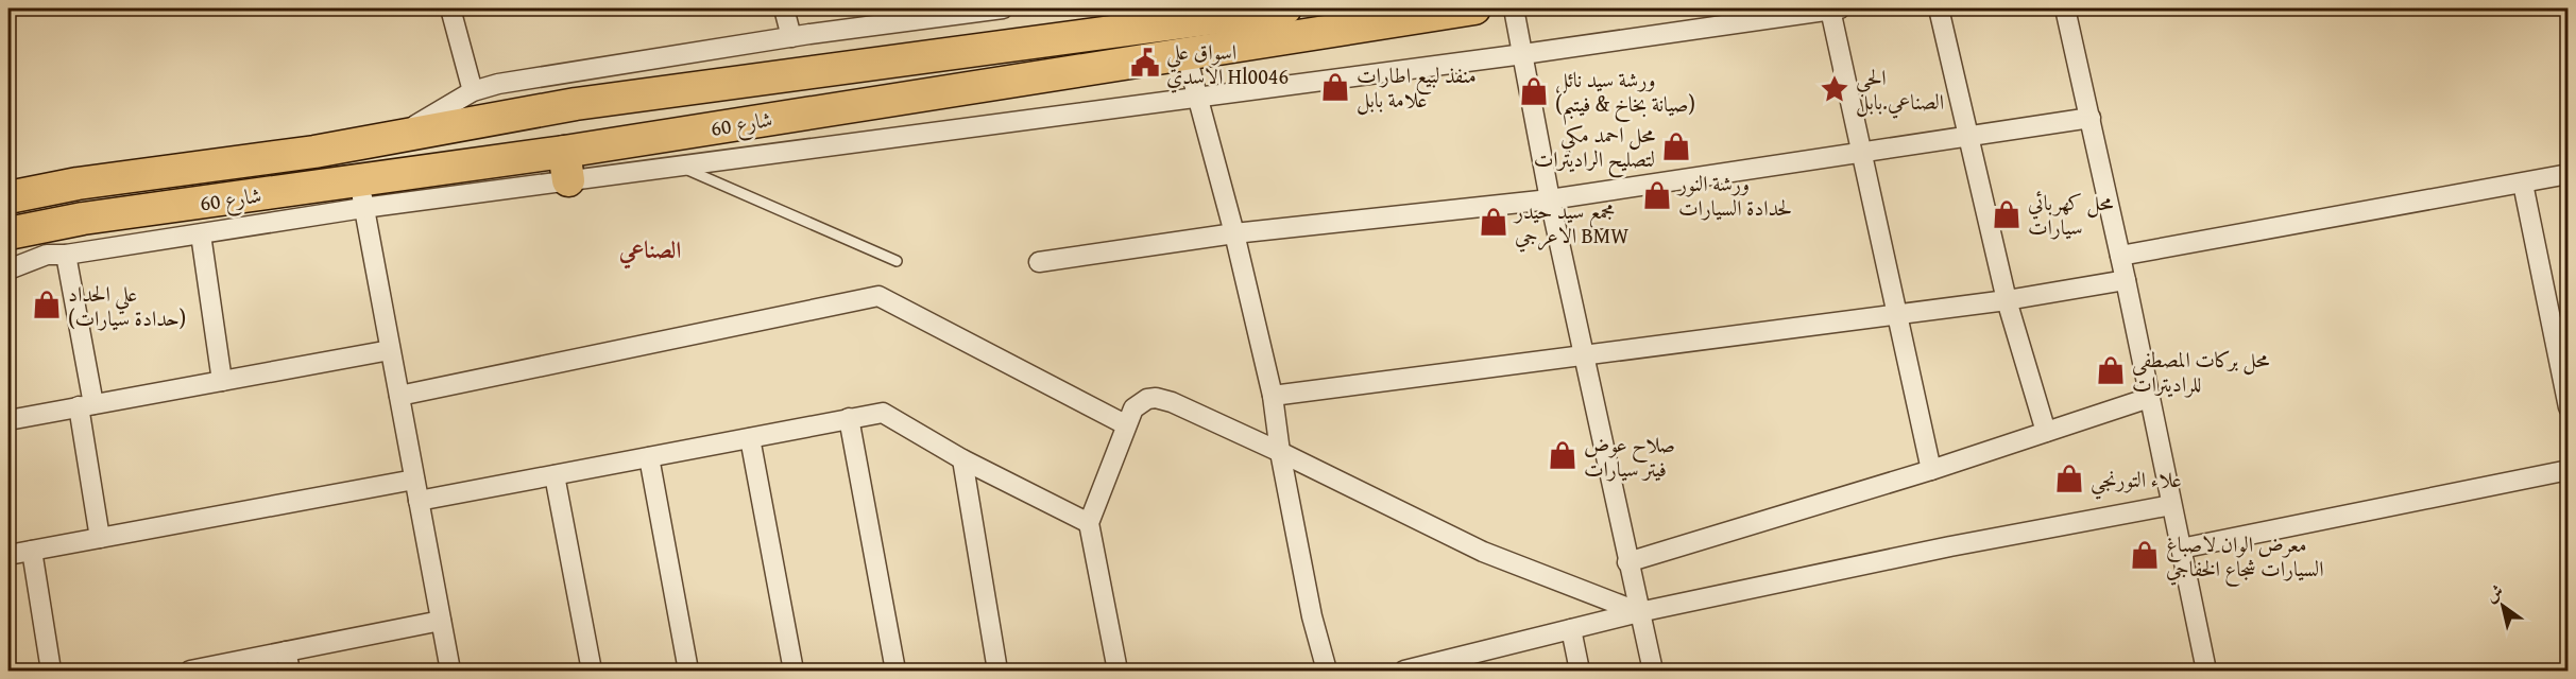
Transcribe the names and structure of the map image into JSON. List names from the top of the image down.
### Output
{
  "streets": {
    "highway": ["شارع 60"]
  },
  "districts": ["الصناعي"],
  "places": {
    "public building": ["اسواق علي الاسدي Hl0046"],
    "shop": [
      "منفذ لبيع اطارات علامة بابل",
      "ورشة سيد نائل (صيانة بخاخ & فيتبم)",
      "محل احمد مكي لتصليح الراديترات",
      "ورشة النور لحدادة السيارات",
      "محل كهربائي سيارات",
      "مجمع سيد حيدر الاعرجي BMW",
      "علي الحداد (حدادة سيارات)",
      "محل بركات المصطفى للراديترات",
      "صلاح عوض فيتر سيارات",
      "علاء التورنجي",
      "معرض الوان لاصباغ السيارات شجاع الخفاجي"
    ],
    "place": ["الحي الصناعي.بابل"]
  },
  "north": "top left"
}
